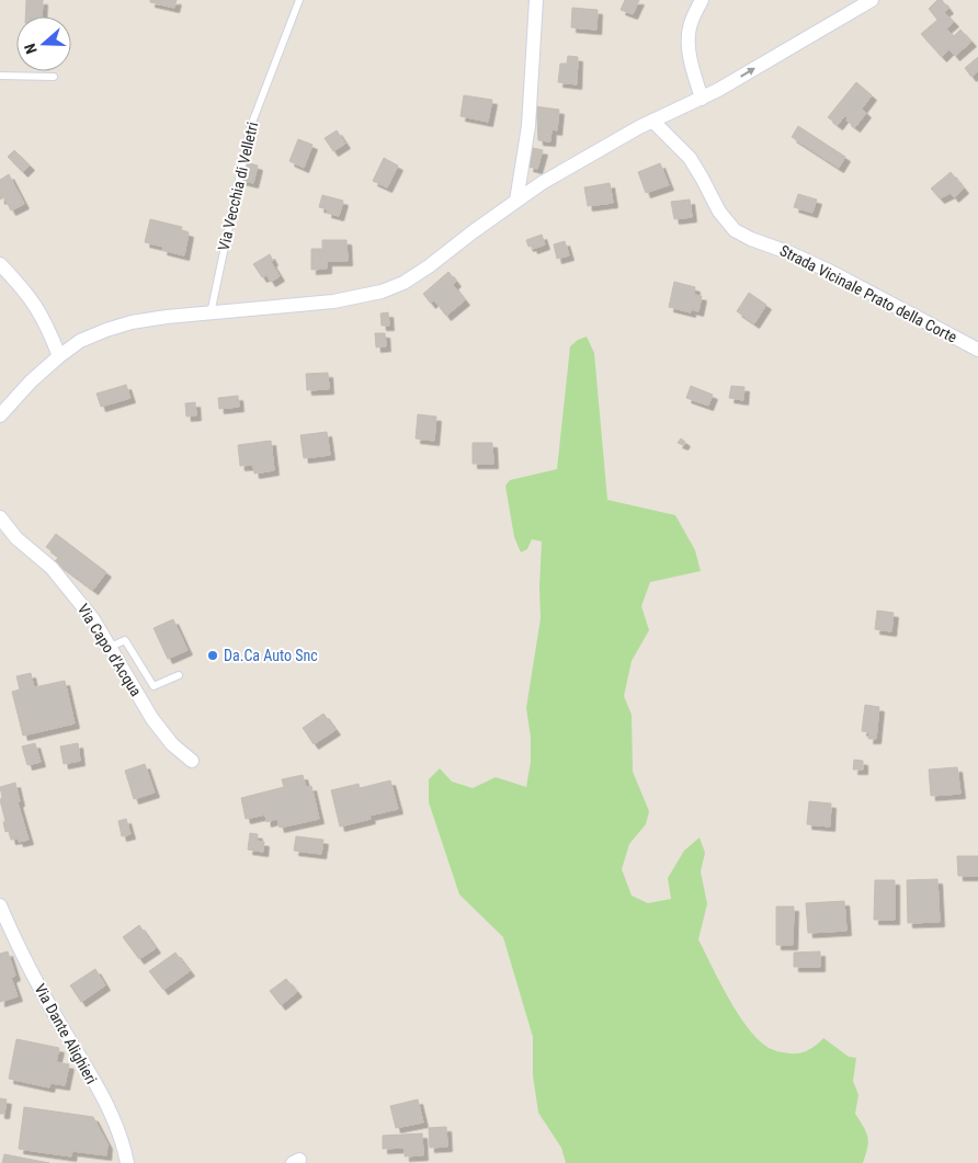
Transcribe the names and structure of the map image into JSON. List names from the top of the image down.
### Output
{
  "streets": {
    "street": ["Strada Vicinale Prato della Corte", "Via Capo d'Acqua", "Via Dante Alighieri"],
    "lane": ["Via Vecchia di Velletri"]
  },
  "places": ["Da.Ca Auto Snc"],
  "north": "left"
}
